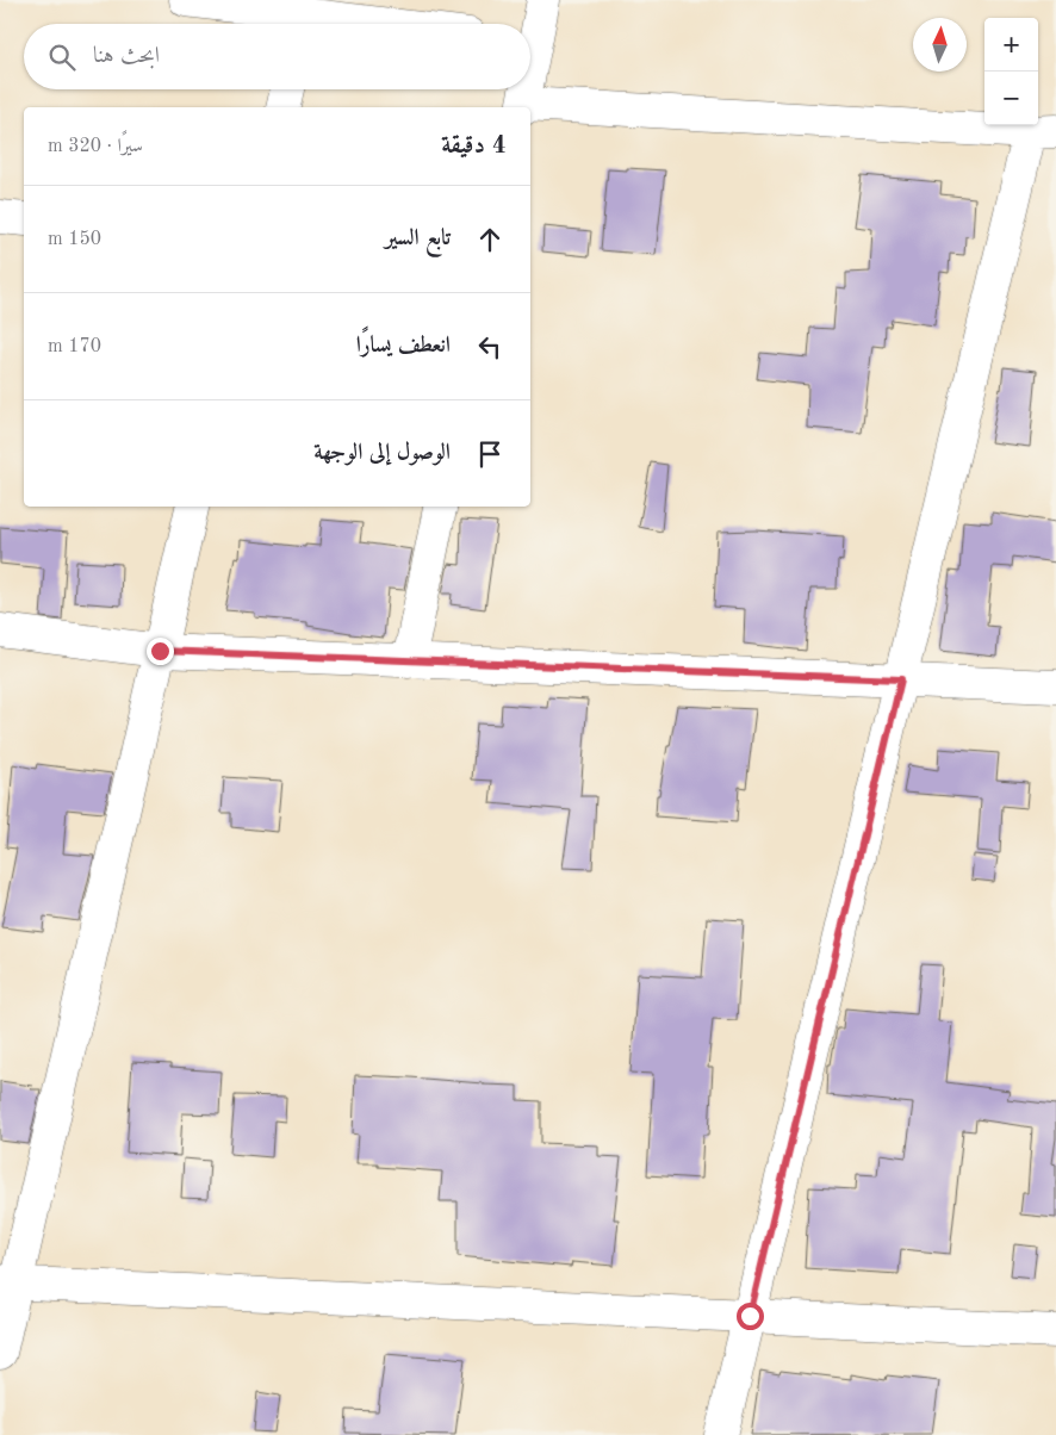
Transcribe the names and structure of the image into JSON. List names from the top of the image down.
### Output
{
  "north": "top",
  "page": {
    "map_buttons": ["+", "−"],
    "search": "ابحث هنا",
    "heading": ["4 دقيقة", "سيرًا · 320 m"],
    "list": [
      ["تابع السير", "150 m"],
      ["انعطف يسارًا", "170 m"],
      "الوصول إلى الوجهة"
    ]
  }
}
